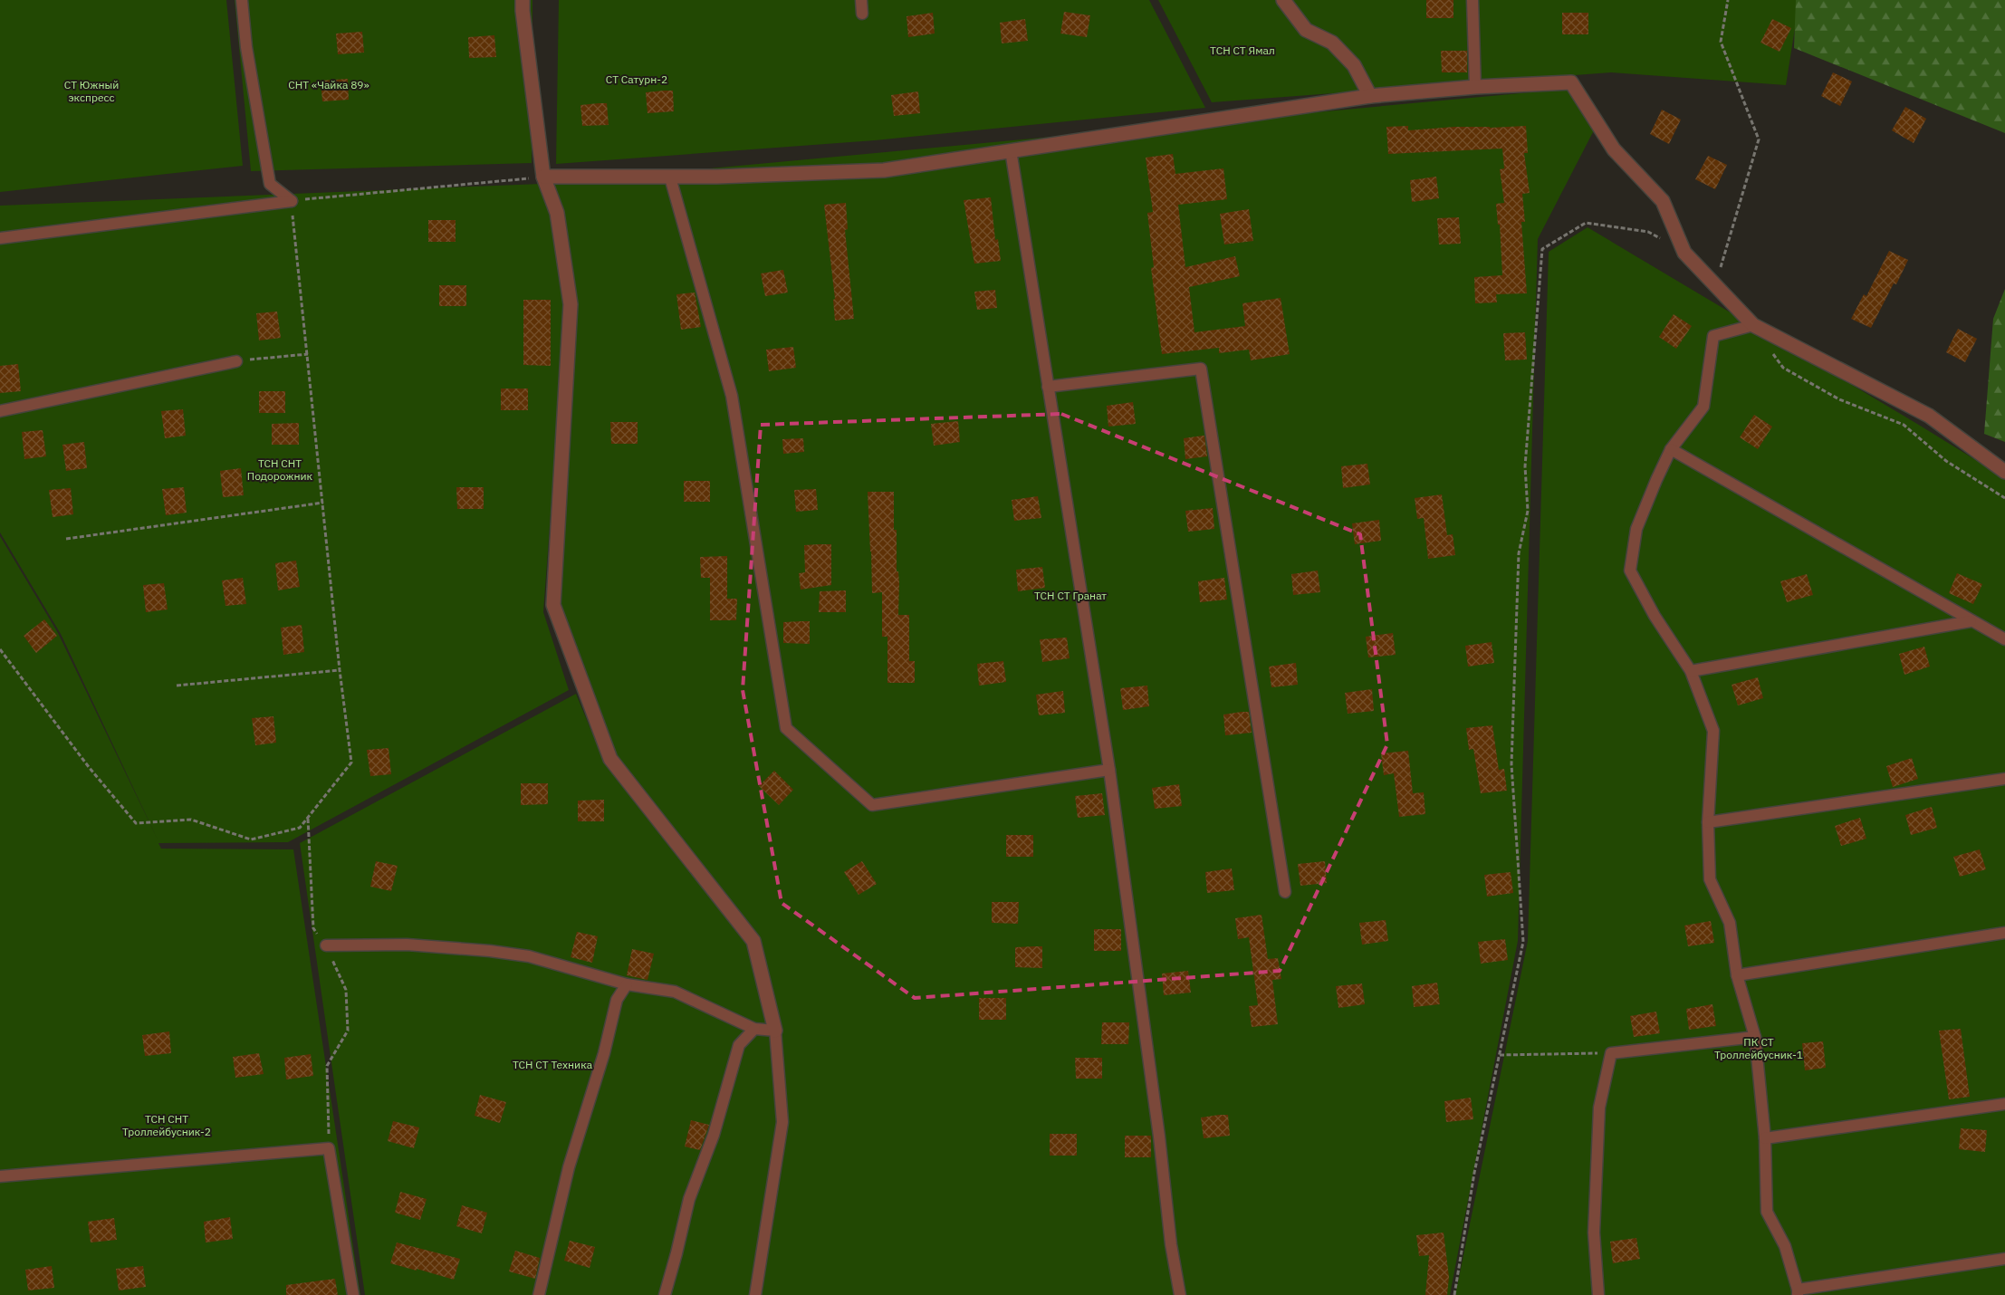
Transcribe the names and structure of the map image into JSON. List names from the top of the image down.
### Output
{
  "parks": [
    "ТСН СТ Ямал",
    "СТ Сатурн-2",
    "СТ Южный экспресс",
    "СНТ «Чайка 89»",
    "ТСН СНТ Подорожник",
    "ТСН СТ Гранат",
    "ПК СТ Троллейбусник-1",
    "ТСН СТ Техника",
    "ТСН СНТ Троллейбусник-2"
  ]
}
